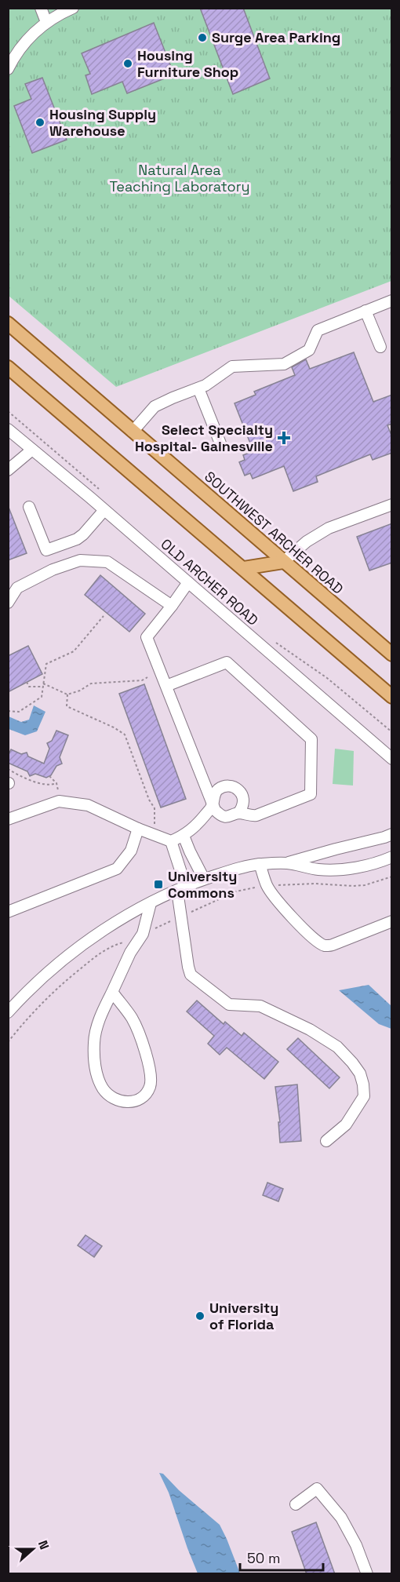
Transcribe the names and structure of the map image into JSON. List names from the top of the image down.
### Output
{
  "streets": {
    "main road": ["SOUTHWEST ARCHER ROAD"],
    "street": ["OLD ARCHER ROAD"]
  },
  "parks": ["Natural Area Teaching Laboratory"],
  "places": {
    "other": [
      "Surge Area Parking",
      "Housing Furniture Shop",
      "Housing Supply Warehouse",
      "University of Florida"
    ],
    "health": ["Select Specialty Hospital- Gainesville"],
    "transit": ["University Commons"]
  },
  "scale_bar": "50 m",
  "north": "right"
}
